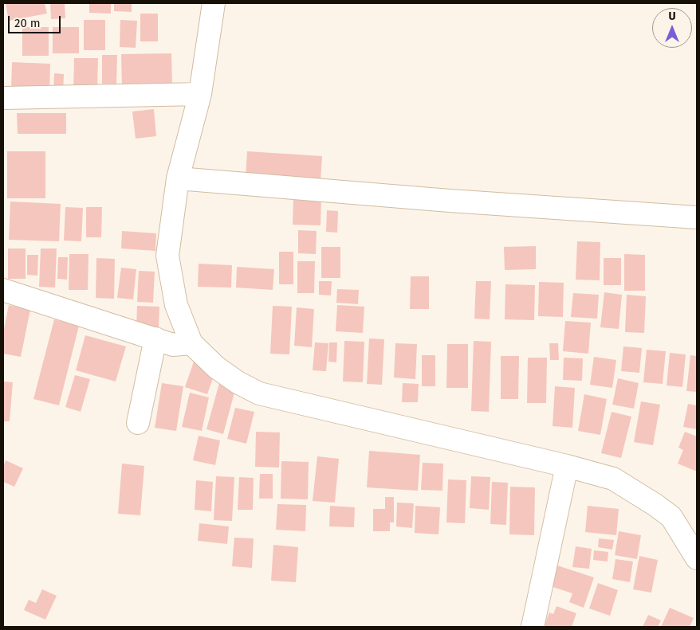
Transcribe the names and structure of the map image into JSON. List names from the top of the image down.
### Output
{
  "scale_bar": "20 m",
  "north": "top"
}
